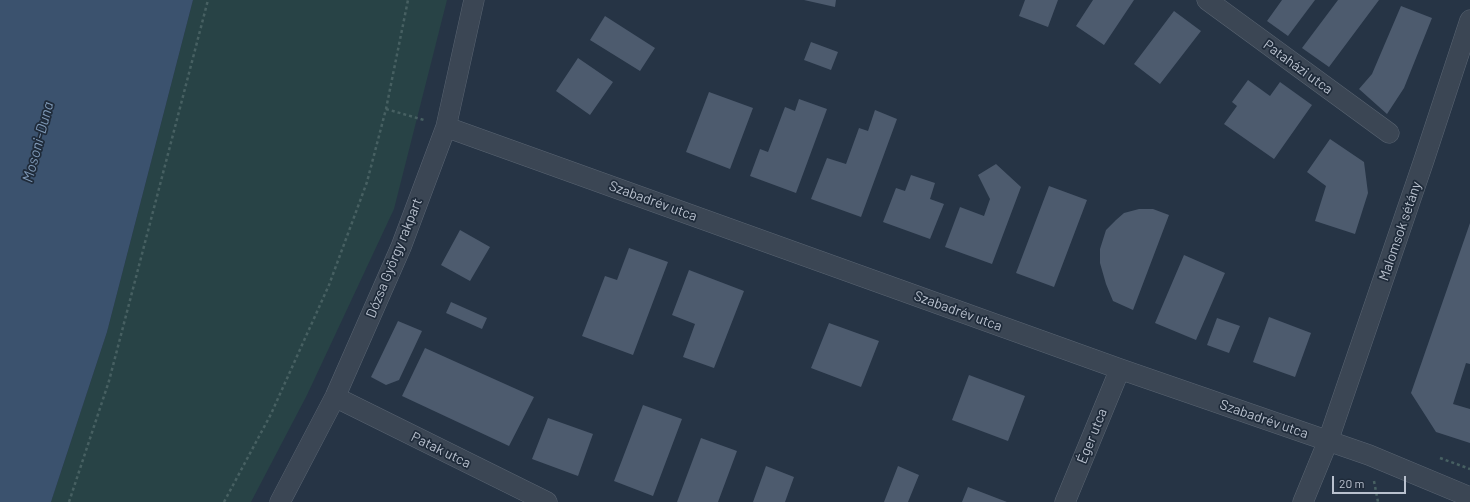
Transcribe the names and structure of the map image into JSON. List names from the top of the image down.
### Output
{
  "streets": {
    "street": [
      "Pataházi utca",
      "Szabadrév utca",
      "Malomsok sétány",
      "Dózsa György rakpart",
      "Éger utca",
      "Patak utca"
    ]
  },
  "crossings": [
    ["Szabadrév utca", "Malomsok sétány"],
    ["Szabadrév utca", "Dózsa György rakpart"],
    ["Szabadrév utca", "Éger utca"],
    ["Dózsa György rakpart", "Patak utca"]
  ],
  "water": ["Mosoni-Duna"],
  "scale_bar": "20 m"
}
